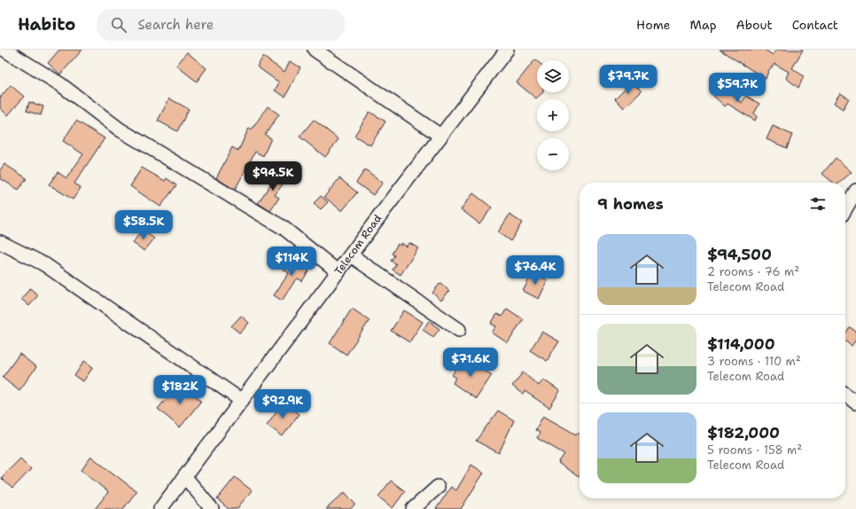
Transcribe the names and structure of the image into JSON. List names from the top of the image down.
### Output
{
  "streets": {
    "street": ["Telecom Road"]
  },
  "page": {
    "header": "Habito",
    "search": "Search here",
    "nav": [
      "Home",
      "Map",
      "About",
      "Contact"
    ],
    "map_buttons": ["+", "−"],
    "price": [
      "$79.7K",
      "$59.7K",
      "$94.5K",
      "$58.5K",
      "$114K",
      "$76.4K",
      "$71.6K",
      "$182K",
      "$92.9K"
    ],
    "heading": "9 homes",
    "list": [
      {
        "name": "$94,500",
        "note": "2 rooms · 76 m² · Telecom Road"
      },
      {
        "name": "$114,000",
        "note": "3 rooms · 110 m² · Telecom Road"
      },
      {
        "name": "$182,000",
        "note": "5 rooms · 158 m² · Telecom Road"
      }
    ]
  }
}
